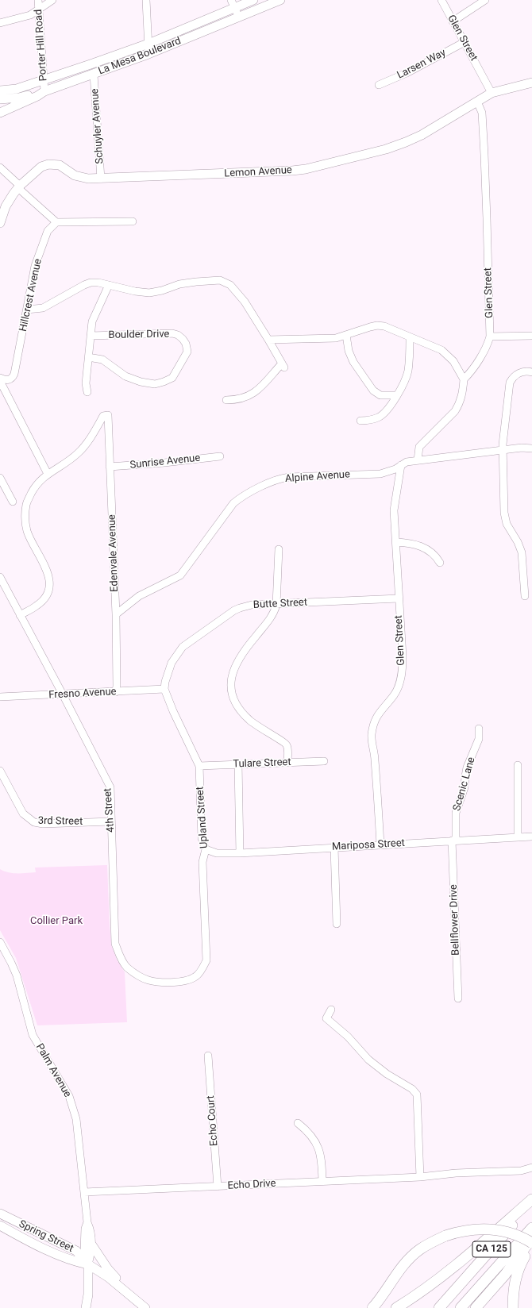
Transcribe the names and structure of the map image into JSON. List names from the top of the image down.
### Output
{
  "streets": {
    "highway": ["CA 125"],
    "main road": ["La Mesa Boulevard", "Lemon Avenue", "Spring Street"],
    "street": [
      "Glen Street",
      "Porter Hill Road",
      "Larsen Way",
      "Schuyler Avenue",
      "Hillcrest Avenue",
      "Boulder Drive",
      "Sunrise Avenue",
      "Alpine Avenue",
      "Edenvale Avenue",
      "Butte Street",
      "Fresno Avenue",
      "Tulare Street",
      "Scenic Lane",
      "4th Street",
      "Upland Street",
      "3rd Street",
      "Mariposa Street",
      "Bellflower Drive",
      "Palm Avenue",
      "Echo Court",
      "Echo Drive"
    ]
  },
  "crossings": [
    ["Glen Street", "Larsen Way"],
    ["Glen Street", "Lemon Avenue"],
    ["Glen Street", "Alpine Avenue"],
    ["Glen Street", "Butte Street"],
    ["Glen Street", "Mariposa Street"],
    ["Porter Hill Road", "La Mesa Boulevard"],
    ["La Mesa Boulevard", "Schuyler Avenue"],
    ["Schuyler Avenue", "Lemon Avenue"],
    ["Sunrise Avenue", "Edenvale Avenue"],
    ["Alpine Avenue", "Edenvale Avenue"],
    ["Edenvale Avenue", "Fresno Avenue"],
    ["Butte Street", "Fresno Avenue"],
    ["Butte Street", "Upland Street"],
    ["Fresno Avenue", "4th Street"],
    ["Fresno Avenue", "Upland Street"],
    ["Tulare Street", "Upland Street"],
    ["Scenic Lane", "Mariposa Street"],
    ["Scenic Lane", "Bellflower Drive"],
    ["4th Street", "Upland Street"],
    ["4th Street", "3rd Street"],
    ["Upland Street", "Mariposa Street"],
    ["Mariposa Street", "Bellflower Drive"],
    ["Palm Avenue", "Echo Drive"],
    ["Palm Avenue", "Spring Street"],
    ["Echo Court", "Echo Drive"]
  ],
  "parks": ["Collier Park"]
}
